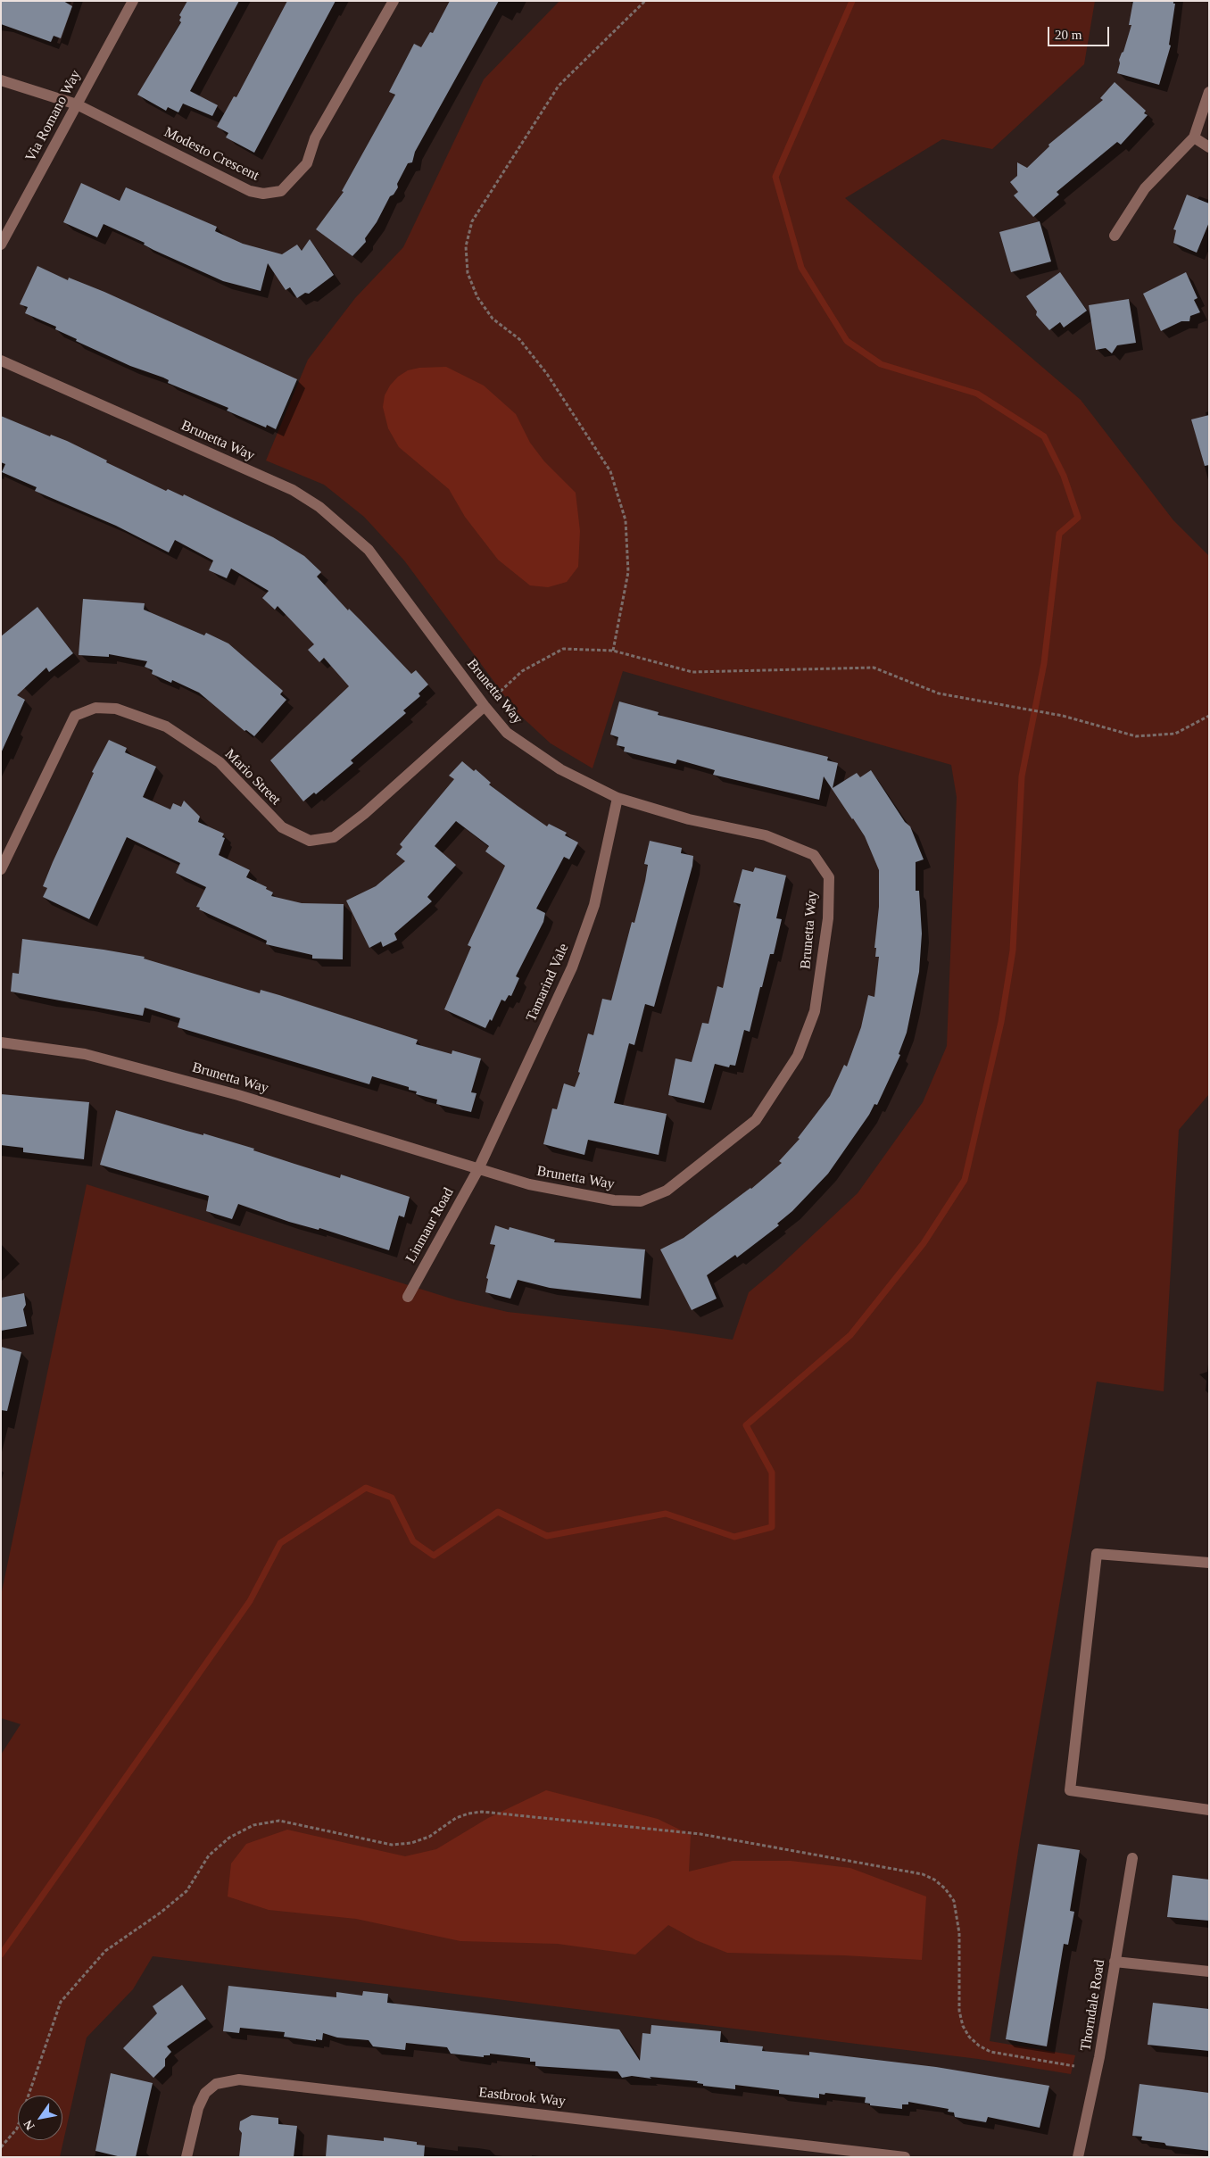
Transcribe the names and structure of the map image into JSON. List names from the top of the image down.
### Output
{
  "streets": {
    "street": [
      "Via Romano Way",
      "Modesto Crescent",
      "Brunetta Way",
      "Mario Street",
      "Tamarind Vale",
      "Linmaur Road",
      "Thorndale Road",
      "Eastbrook Way"
    ]
  },
  "crossings": [
    ["Via Romano Way", "Modesto Crescent"],
    ["Brunetta Way", "Mario Street"],
    ["Brunetta Way", "Tamarind Vale"],
    ["Brunetta Way", "Linmaur Road"],
    ["Tamarind Vale", "Linmaur Road"]
  ],
  "scale_bar": "20 m",
  "north": "bottom left"
}
